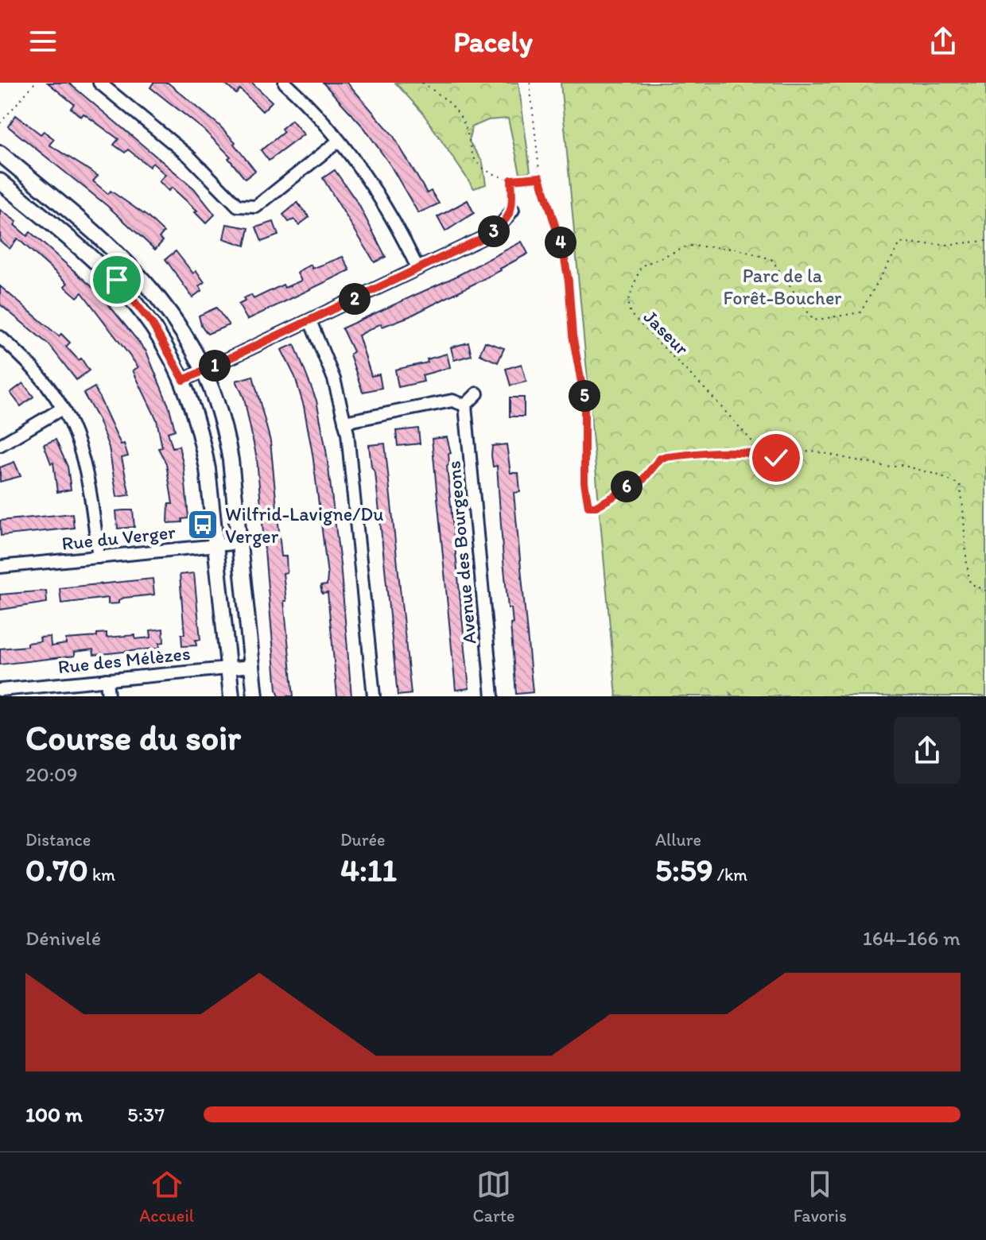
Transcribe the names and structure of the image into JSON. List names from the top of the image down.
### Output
{
  "streets": {
    "street": ["Rue du Verger", "Avenue des Bourgeons", "Rue des Mélèzes"],
    "path": ["Jaseur"]
  },
  "parks": ["Parc de la Forêt-Boucher"],
  "places": {
    "bus stop": ["Wilfrid-Lavigne/Du Verger"]
  },
  "page": {
    "header": "Pacely",
    "pins": [
      "3",
      "4",
      "2",
      "1",
      "5",
      "6"
    ],
    "heading": ["Course du soir", "20:09"],
    "stats": [
      ["Distance", "0.70 km"],
      ["Durée", "4:11"],
      ["Allure", "5:59 /km"]
    ],
    "chart": ["Dénivelé", "164–166 m"],
    "list": [
      {
        "name": "100 m",
        "note": "5:37"
      }
    ],
    "tabs": ["Accueil", "Carte", "Favoris"]
  }
}
